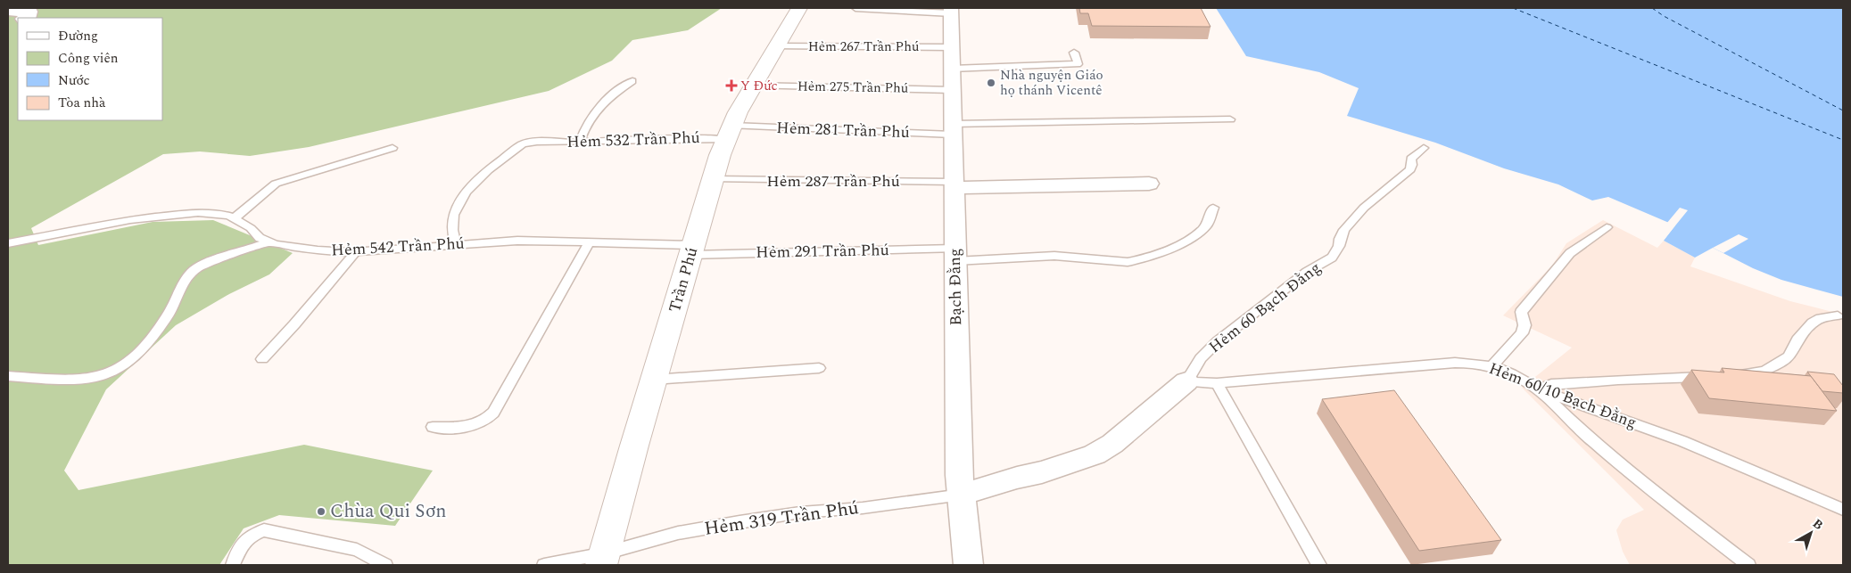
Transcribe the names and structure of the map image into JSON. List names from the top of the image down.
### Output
{
  "streets": {
    "main road": ["Trần Phú"],
    "street": ["Bạch Đằng", "Hẻm 60 Bạch Đằng"],
    "lane": [
      "Hẻm 267 Trần Phú",
      "Hẻm 275 Trần Phú",
      "Hẻm 281 Trần Phú",
      "Hẻm 532 Trần Phú",
      "Hẻm 287 Trần Phú",
      "Hẻm 542 Trần Phú",
      "Hẻm 291 Trần Phú",
      "Hẻm 60/10 Bạch Đằng",
      "Hẻm 319 Trần Phú"
    ]
  },
  "crossings": [
    ["Hẻm 267 Trần Phú", "Trần Phú"],
    ["Hẻm 267 Trần Phú", "Bạch Đằng"],
    ["Hẻm 275 Trần Phú", "Trần Phú"],
    ["Hẻm 275 Trần Phú", "Bạch Đằng"],
    ["Hẻm 281 Trần Phú", "Hẻm 532 Trần Phú"],
    ["Hẻm 281 Trần Phú", "Trần Phú"],
    ["Hẻm 281 Trần Phú", "Bạch Đằng"],
    ["Hẻm 532 Trần Phú", "Hẻm 542 Trần Phú"],
    ["Hẻm 532 Trần Phú", "Trần Phú"],
    ["Hẻm 287 Trần Phú", "Trần Phú"],
    ["Hẻm 287 Trần Phú", "Bạch Đằng"],
    ["Hẻm 542 Trần Phú", "Hẻm 291 Trần Phú"],
    ["Hẻm 542 Trần Phú", "Trần Phú"],
    ["Hẻm 291 Trần Phú", "Trần Phú"],
    ["Hẻm 291 Trần Phú", "Bạch Đằng"],
    ["Trần Phú", "Hẻm 319 Trần Phú"],
    ["Bạch Đằng", "Hẻm 60 Bạch Đằng"],
    ["Bạch Đằng", "Hẻm 319 Trần Phú"],
    ["Hẻm 60 Bạch Đằng", "Hẻm 60/10 Bạch Đằng"],
    ["Hẻm 60 Bạch Đằng", "Hẻm 319 Trần Phú"]
  ],
  "places": {
    "other": ["Nhà nguyện Giáo họ thánh Vicentê", "Chùa Qui Sơn"],
    "health": ["Y Đức"]
  },
  "legend": [
    "Đường",
    "Công viên",
    "Nước",
    "Tòa nhà"
  ],
  "north": "top right"
}
